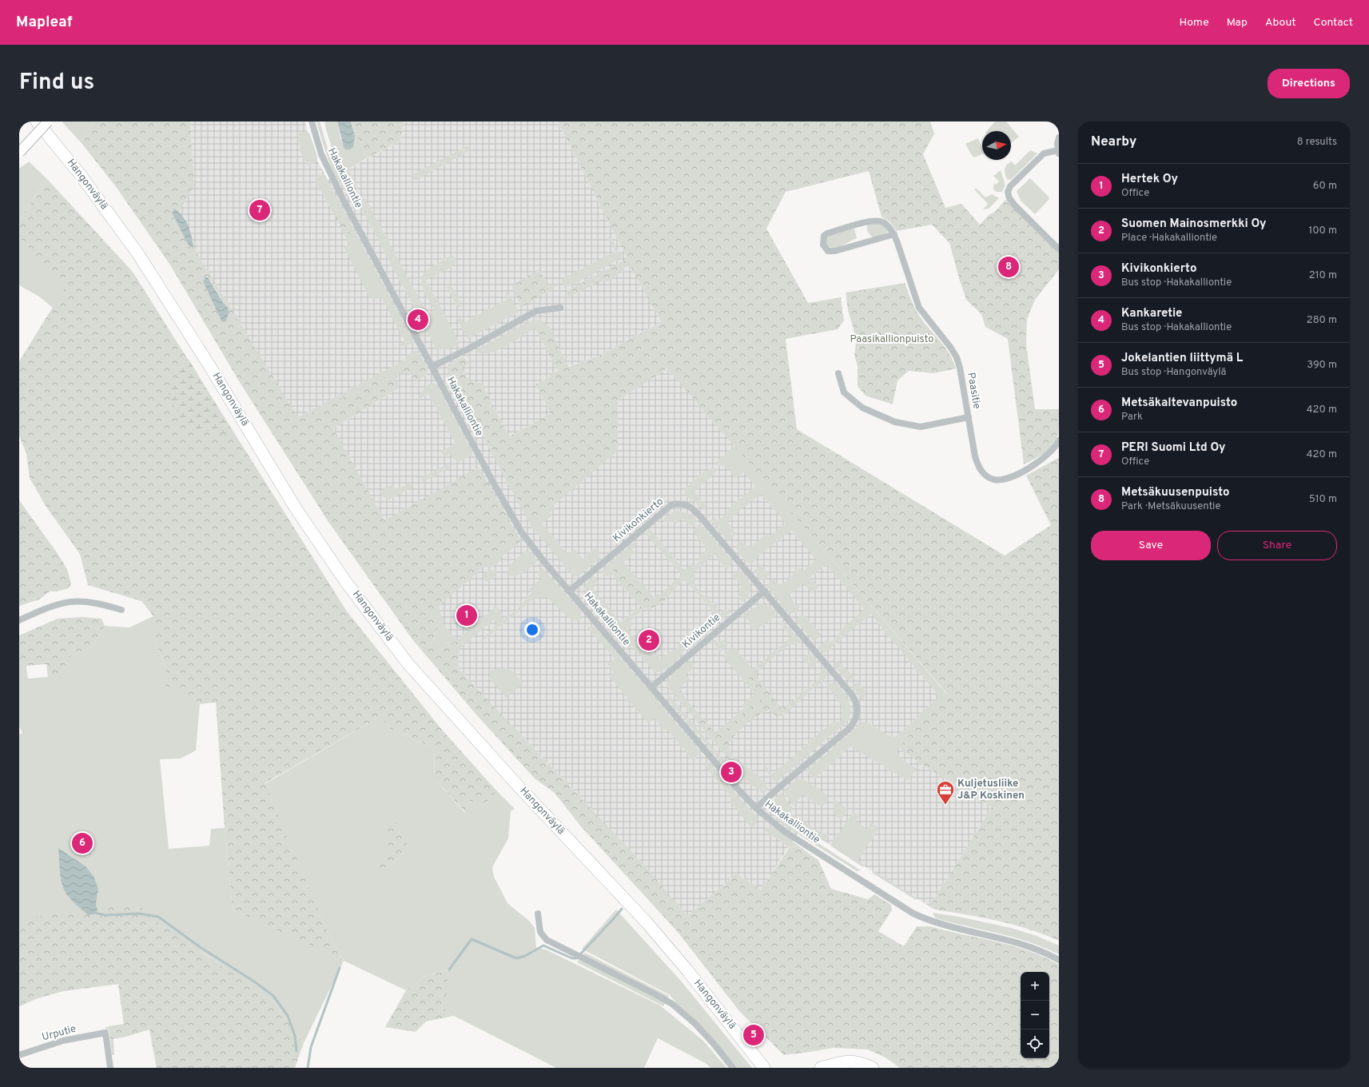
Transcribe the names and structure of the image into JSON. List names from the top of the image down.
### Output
{
  "streets": {
    "highway": ["Hangonväylä"],
    "street": [
      "Hakakalliontie",
      "Paasitie",
      "Kivikonkierto",
      "Kivikontie",
      "Urputie"
    ]
  },
  "crossings": [
    ["Hakakalliontie", "Kivikonkierto"],
    ["Hakakalliontie", "Kivikontie"],
    ["Kivikonkierto", "Kivikontie"]
  ],
  "parks": ["Paasikallionpuisto"],
  "places": {
    "office": ["Kuljetusliike J&P Koskinen"]
  },
  "north": "right",
  "page": {
    "header": "Mapleaf",
    "nav": [
      "Home",
      "Map",
      "About",
      "Contact"
    ],
    "title": "Find us",
    "buttons": [
      "Directions",
      ["Save", "Share"]
    ],
    "heading": ["Nearby", "8 results"],
    "list": [
      {
        "mark": "1",
        "name": "Hertek Oy",
        "note": "Office",
        "value": "60 m"
      },
      {
        "mark": "2",
        "name": "Suomen Mainosmerkki Oy",
        "note": "Place · Hakakalliontie",
        "value": "100 m"
      },
      {
        "mark": "3",
        "name": "Kivikonkierto",
        "note": "Bus stop · Hakakalliontie",
        "value": "210 m"
      },
      {
        "mark": "4",
        "name": "Kankaretie",
        "note": "Bus stop · Hakakalliontie",
        "value": "280 m"
      },
      {
        "mark": "5",
        "name": "Jokelantien liittymä L",
        "note": "Bus stop · Hangonväylä",
        "value": "390 m"
      },
      {
        "mark": "6",
        "name": "Metsäkaltevanpuisto",
        "note": "Park",
        "value": "420 m"
      },
      {
        "mark": "7",
        "name": "PERI Suomi Ltd Oy",
        "note": "Office",
        "value": "420 m"
      },
      {
        "mark": "8",
        "name": "Metsäkuusenpuisto",
        "note": "Park · Metsäkuusentie",
        "value": "510 m"
      }
    ],
    "pins": [
      "7",
      "8",
      "4",
      "1",
      "2",
      "3",
      "6",
      "5"
    ],
    "map_buttons": ["+", "−"]
  }
}
